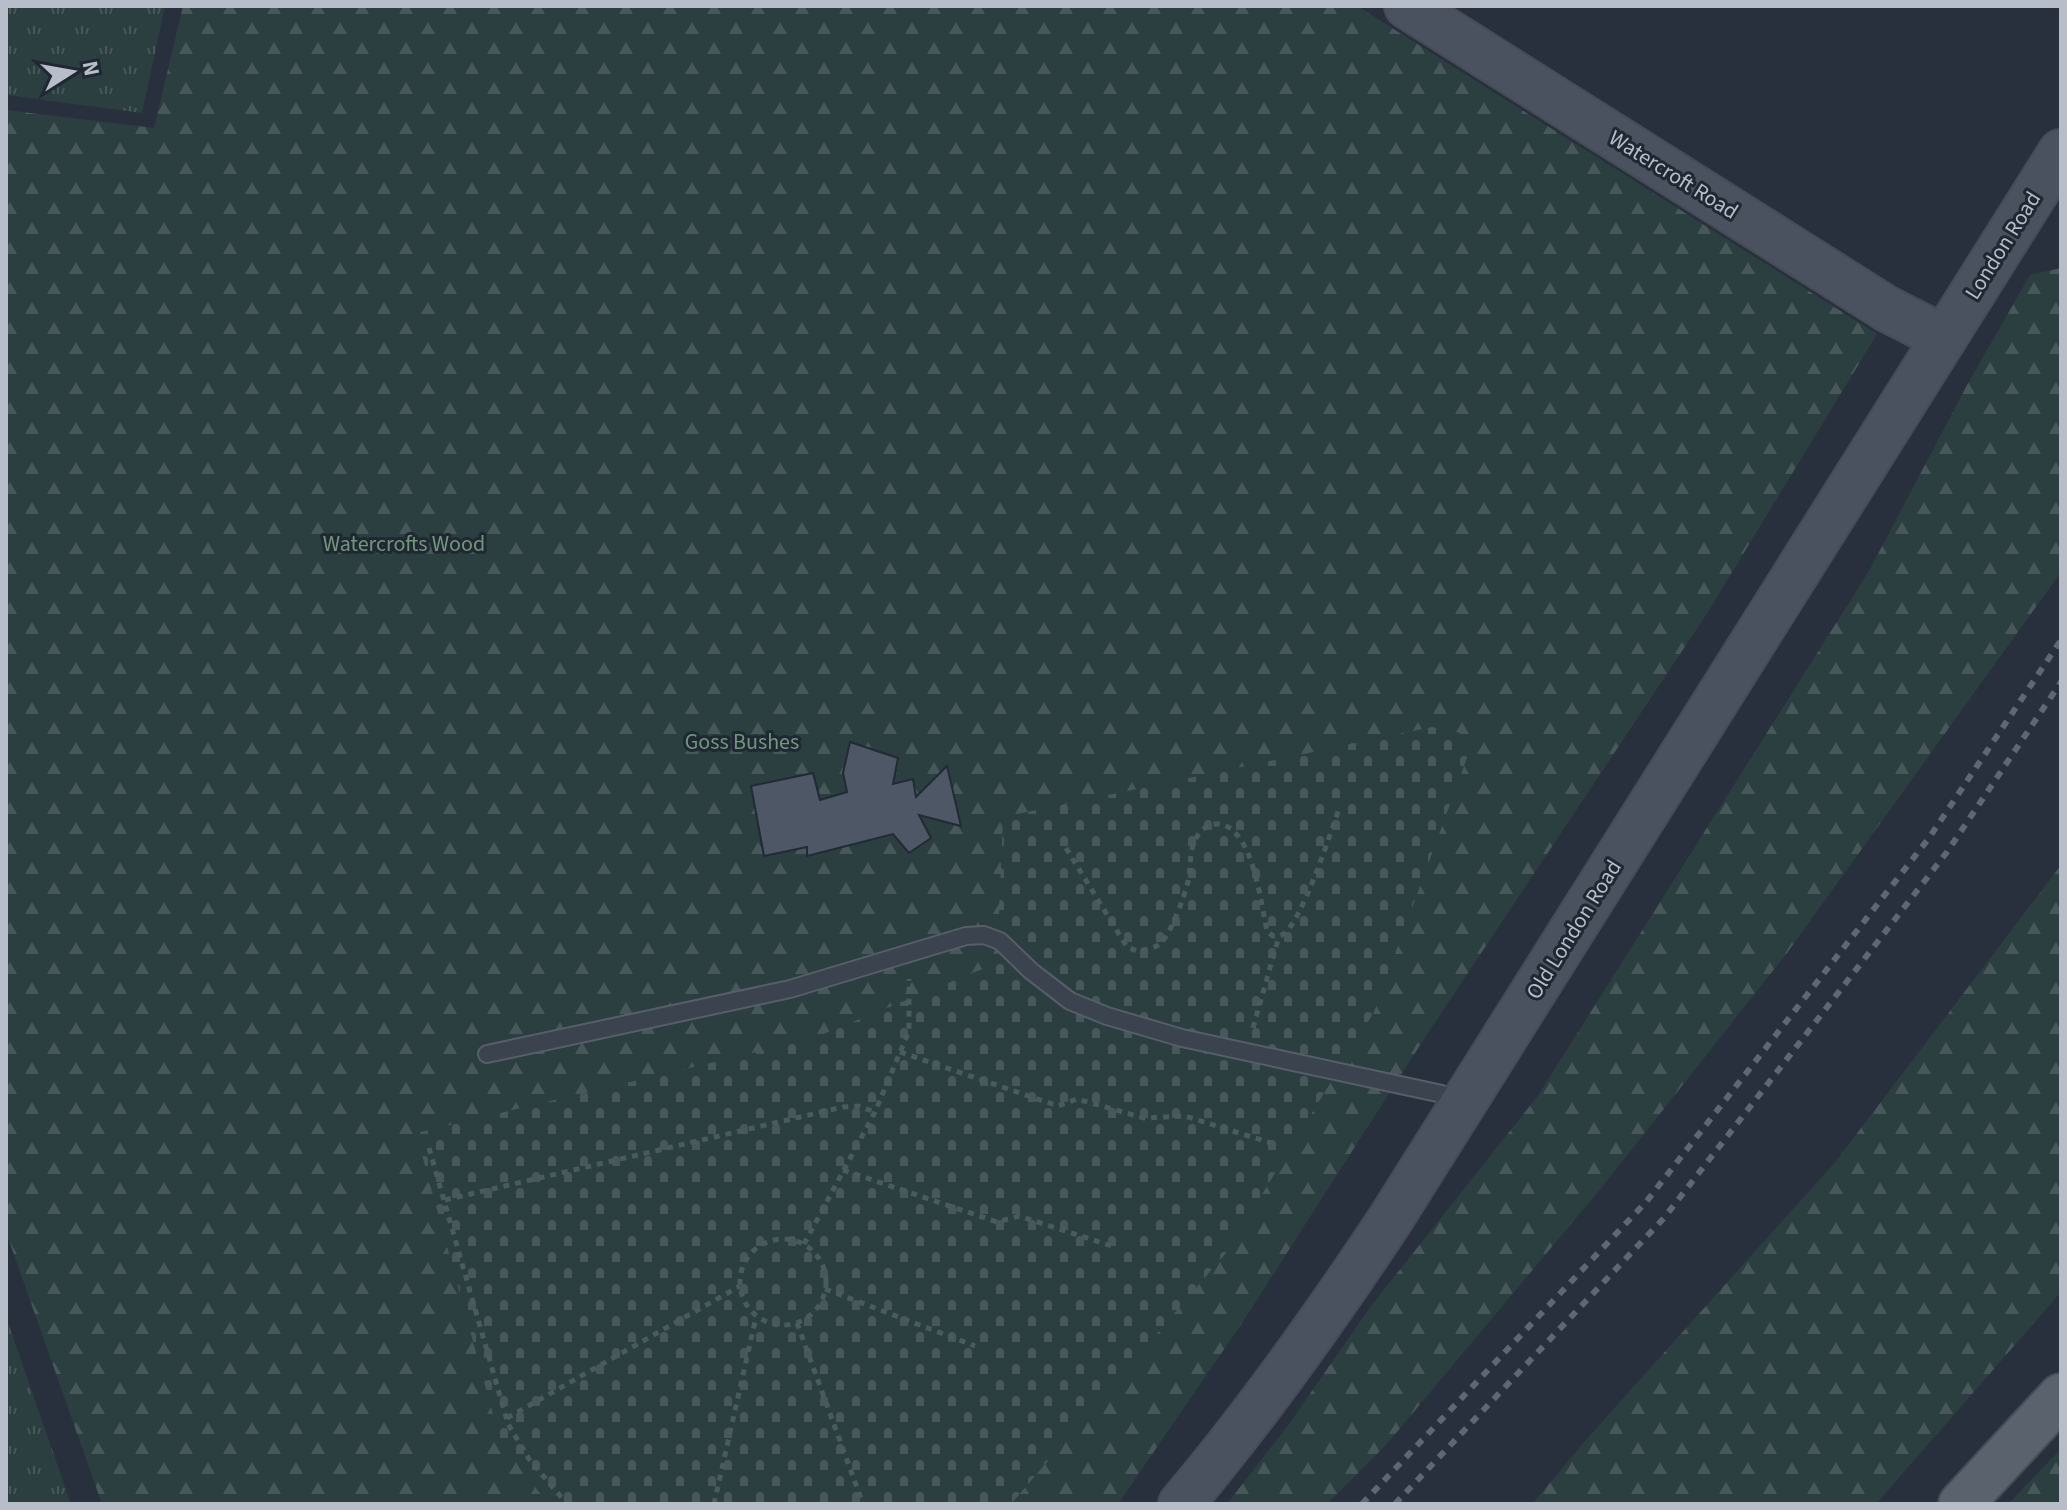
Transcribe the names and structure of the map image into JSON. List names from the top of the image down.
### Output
{
  "streets": {
    "street": ["Watercroft Road", "London Road", "Old London Road"]
  },
  "crossings": [
    ["Watercroft Road", "London Road"],
    ["Watercroft Road", "Old London Road"],
    ["London Road", "Old London Road"]
  ],
  "parks": ["Watercrofts Wood", "Goss Bushes"],
  "north": "right"
}
